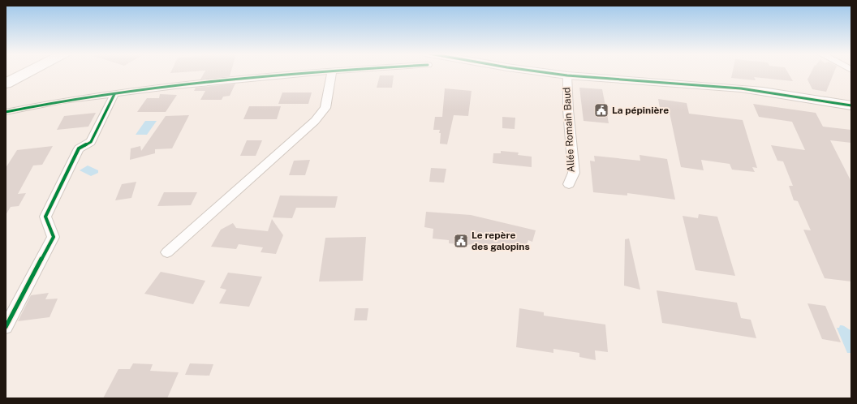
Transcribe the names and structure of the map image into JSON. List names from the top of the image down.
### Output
{
  "streets": {
    "street": ["Allée Romain Baud"]
  },
  "places": {
    "public building": ["La pépinière", "Le repère des galopins"]
  }
}
